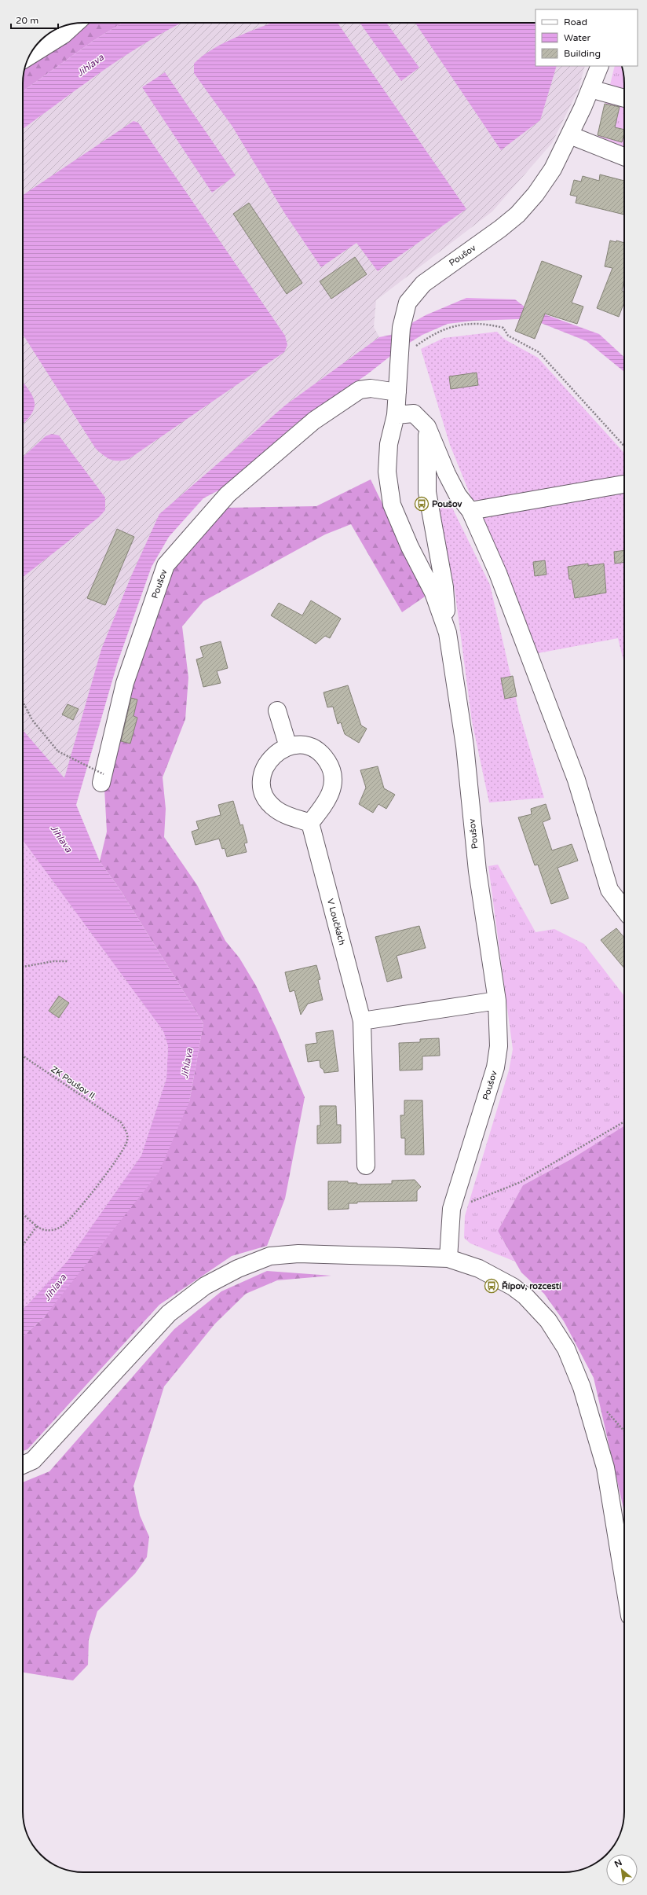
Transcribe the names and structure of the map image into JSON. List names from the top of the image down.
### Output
{
  "streets": {
    "street": ["Poušov", "V Loučkách"],
    "path": ["ZK Poušov II."]
  },
  "water": ["Jihlava"],
  "places": {
    "bus stop": ["Poušov", "Řípov, rozcestí"]
  },
  "legend": ["Road", "Water", "Building"],
  "scale_bar": "20 m",
  "north": "top left"
}
